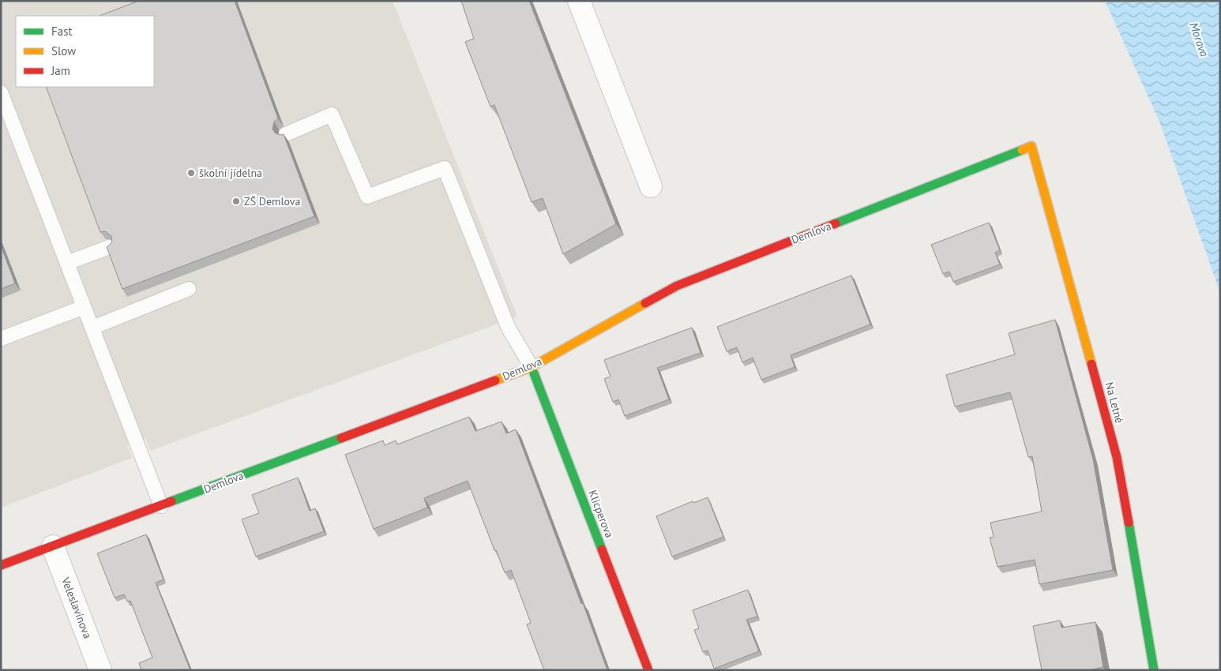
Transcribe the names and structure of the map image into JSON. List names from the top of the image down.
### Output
{
  "streets": {
    "street": [
      "Demlova",
      "Na Letné",
      "Klicperova",
      "Veleslavínova"
    ]
  },
  "crossings": [
    ["Demlova", "Na Letné"],
    ["Demlova", "Klicperova"],
    ["Demlova", "Veleslavínova"]
  ],
  "water": ["Morava"],
  "places": ["školní jídelna", "ZŠ Demlova"],
  "legend": ["Fast", "Slow", "Jam"]
}
